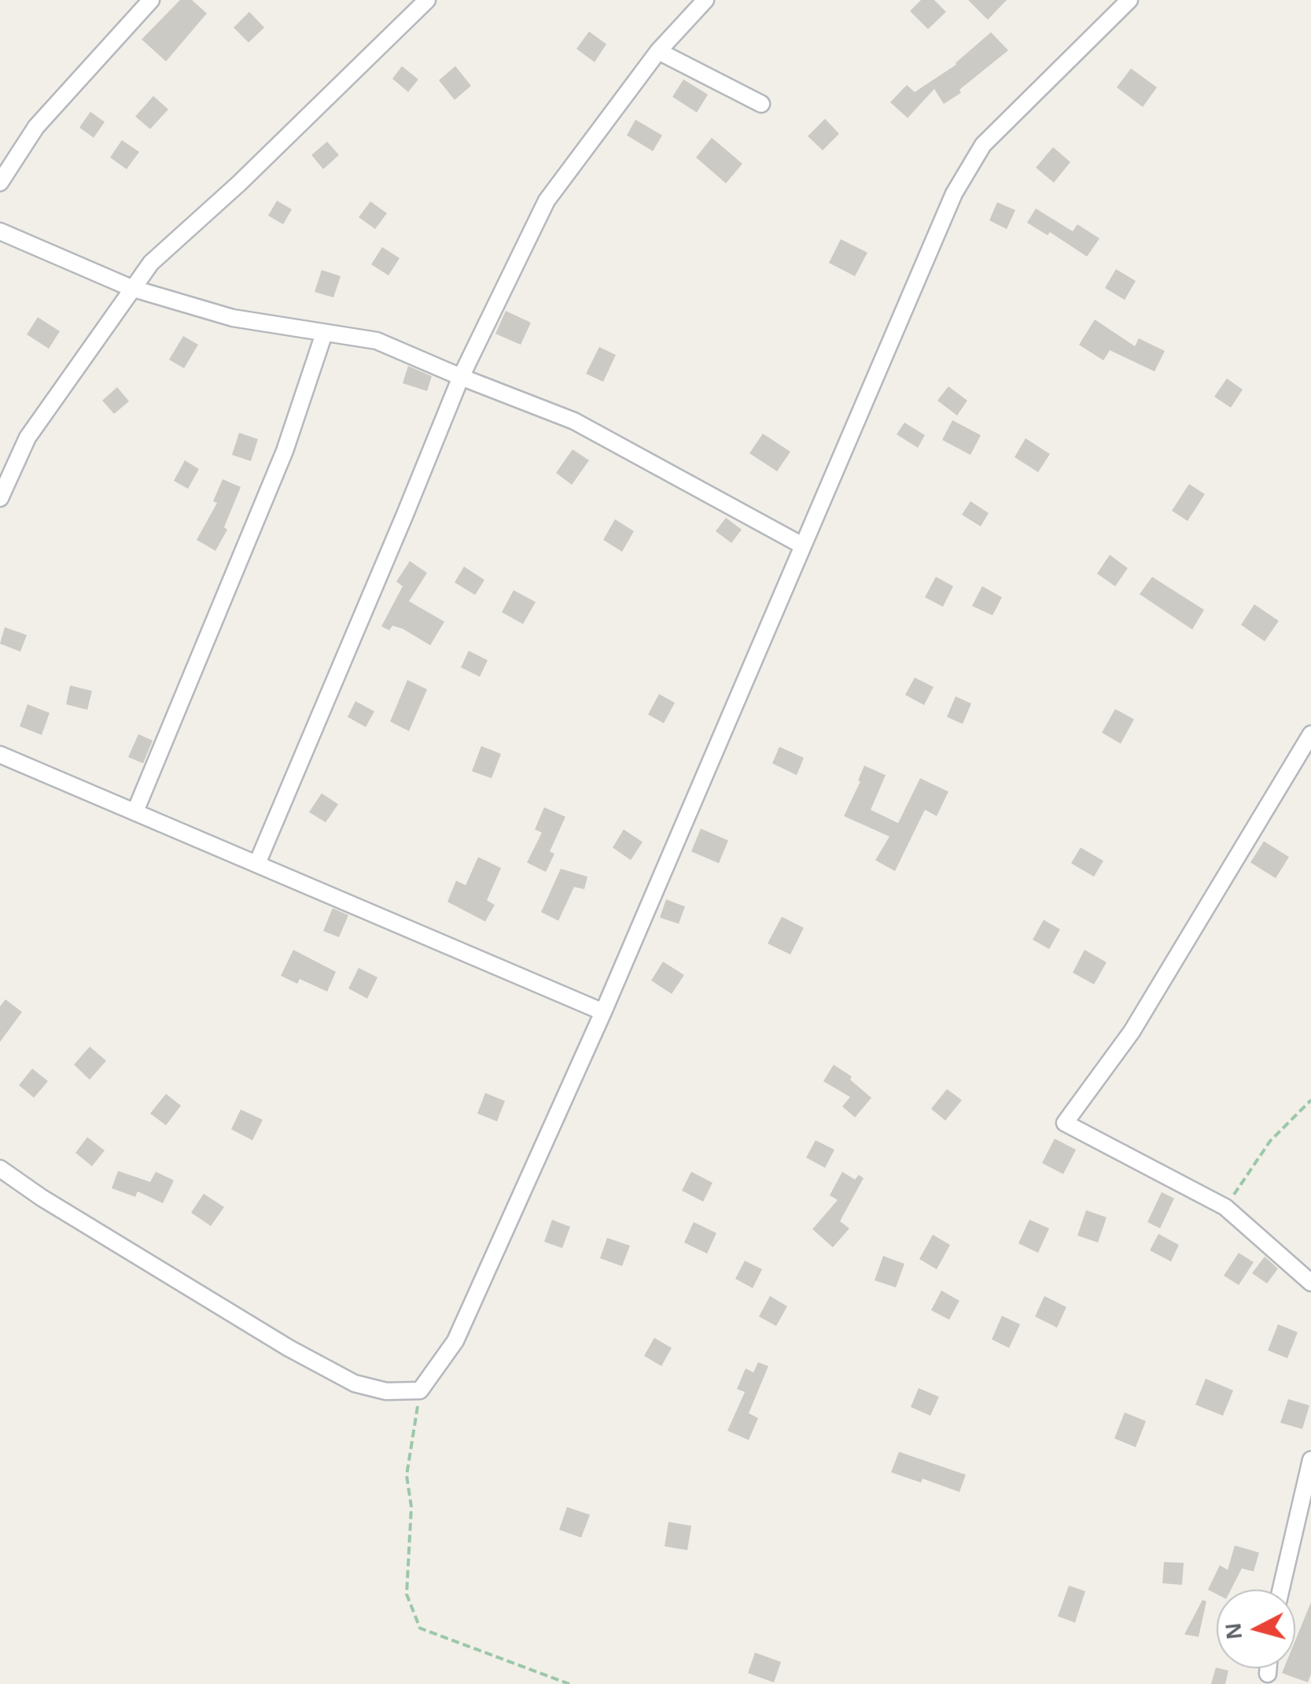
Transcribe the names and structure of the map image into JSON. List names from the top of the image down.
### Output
{
  "north": "left"
}
